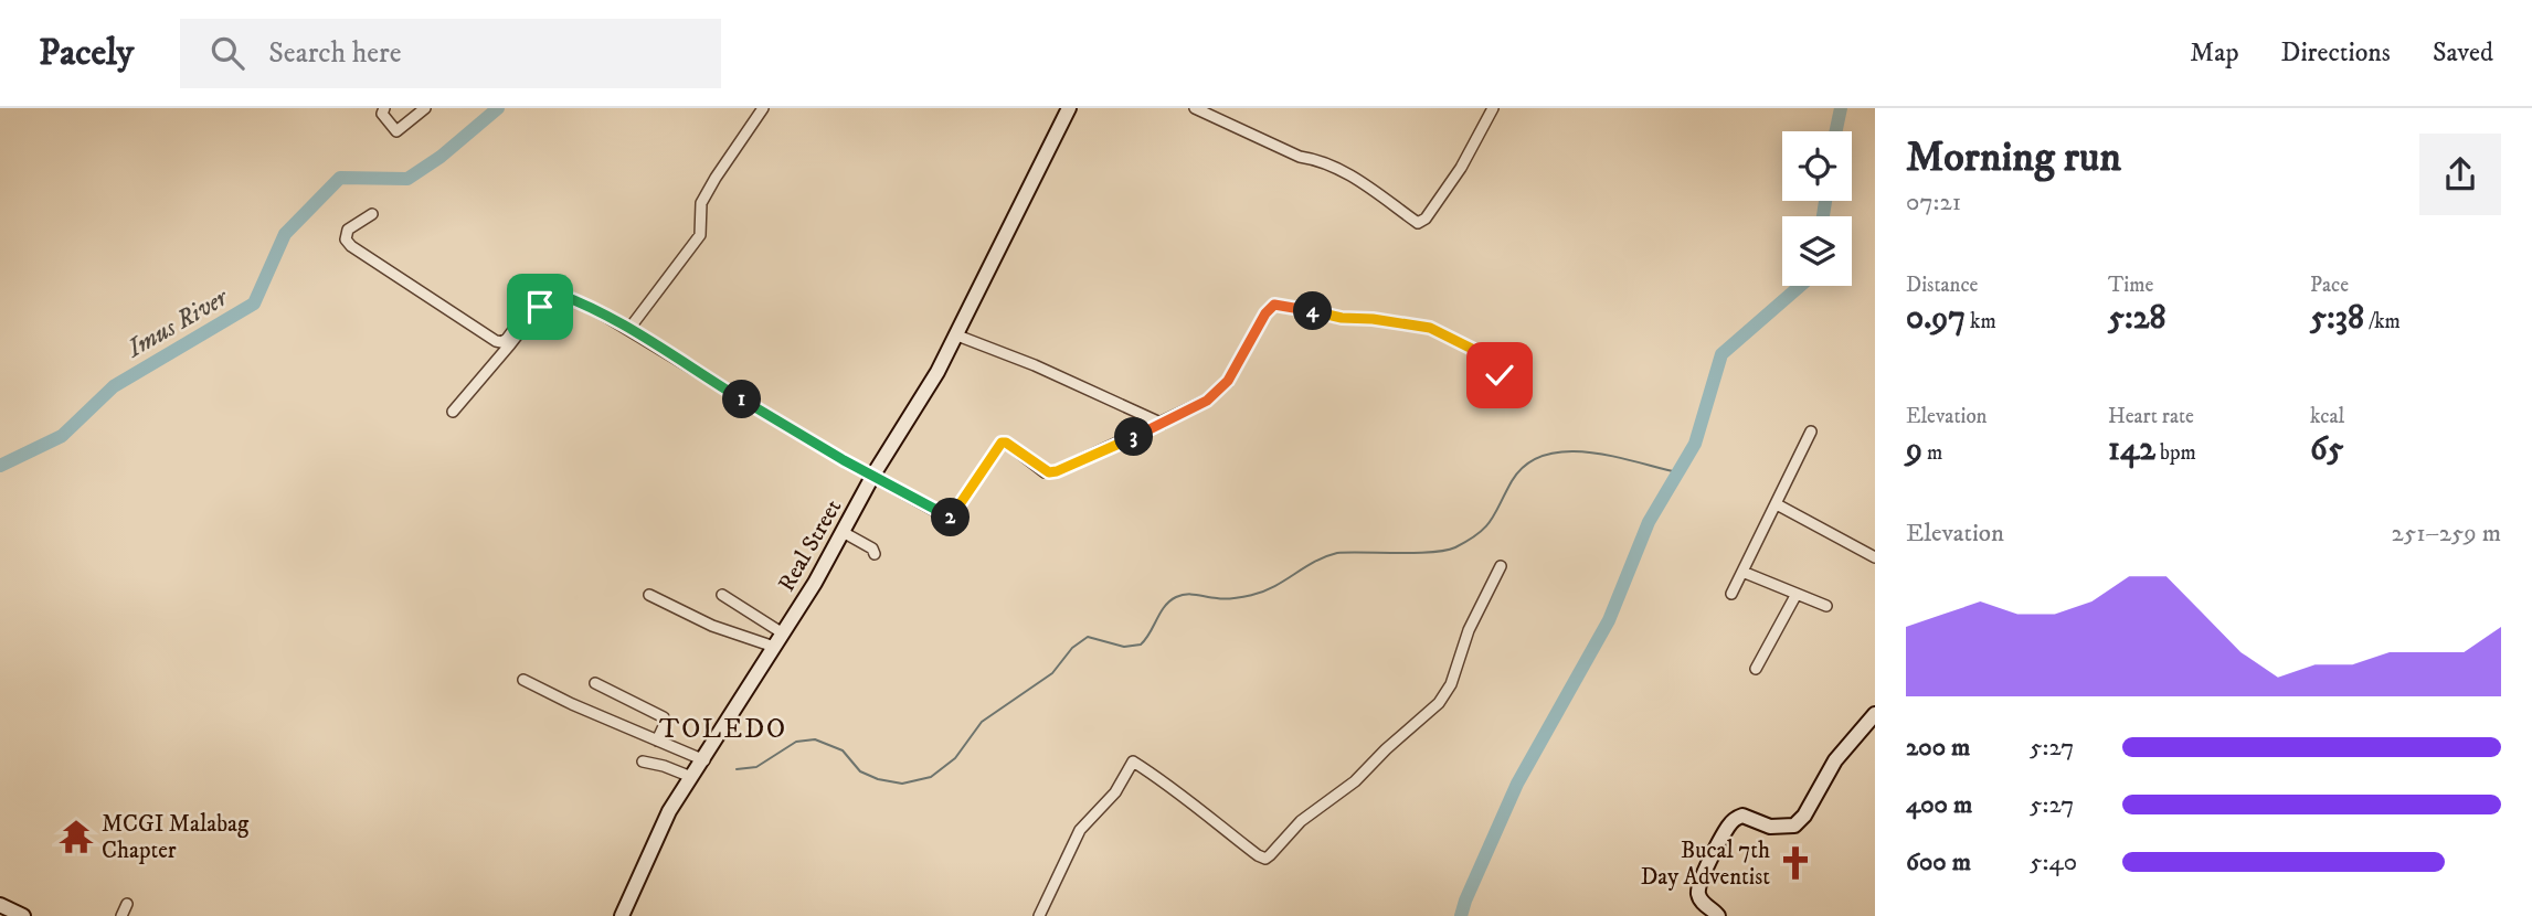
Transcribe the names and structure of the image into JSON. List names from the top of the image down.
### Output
{
  "streets": {
    "street": ["Real Street"]
  },
  "districts": ["TOLEDO"],
  "water": ["Imus River"],
  "places": {
    "temple": ["MCGI Malabag Chapter"],
    "church": ["Bucal 7th Day Adventist"]
  },
  "page": {
    "header": "Pacely",
    "search": "Search here",
    "nav": ["Map", "Directions", "Saved"],
    "heading": ["Morning run", "07:21"],
    "stats": [
      ["Distance", "0.97 km"],
      ["Time", "5:28"],
      ["Pace", "5:38 /km"],
      ["Elevation", "9 m"],
      ["Heart rate", "142 bpm"],
      ["kcal", "65"]
    ],
    "pins": [
      "4",
      "1",
      "3",
      "2"
    ],
    "chart": ["Elevation", "251–259 m"],
    "list": [
      {
        "name": "200 m",
        "note": "5:27"
      },
      {
        "name": "400 m",
        "note": "5:27"
      },
      {
        "name": "600 m",
        "note": "5:40"
      }
    ]
  }
}
